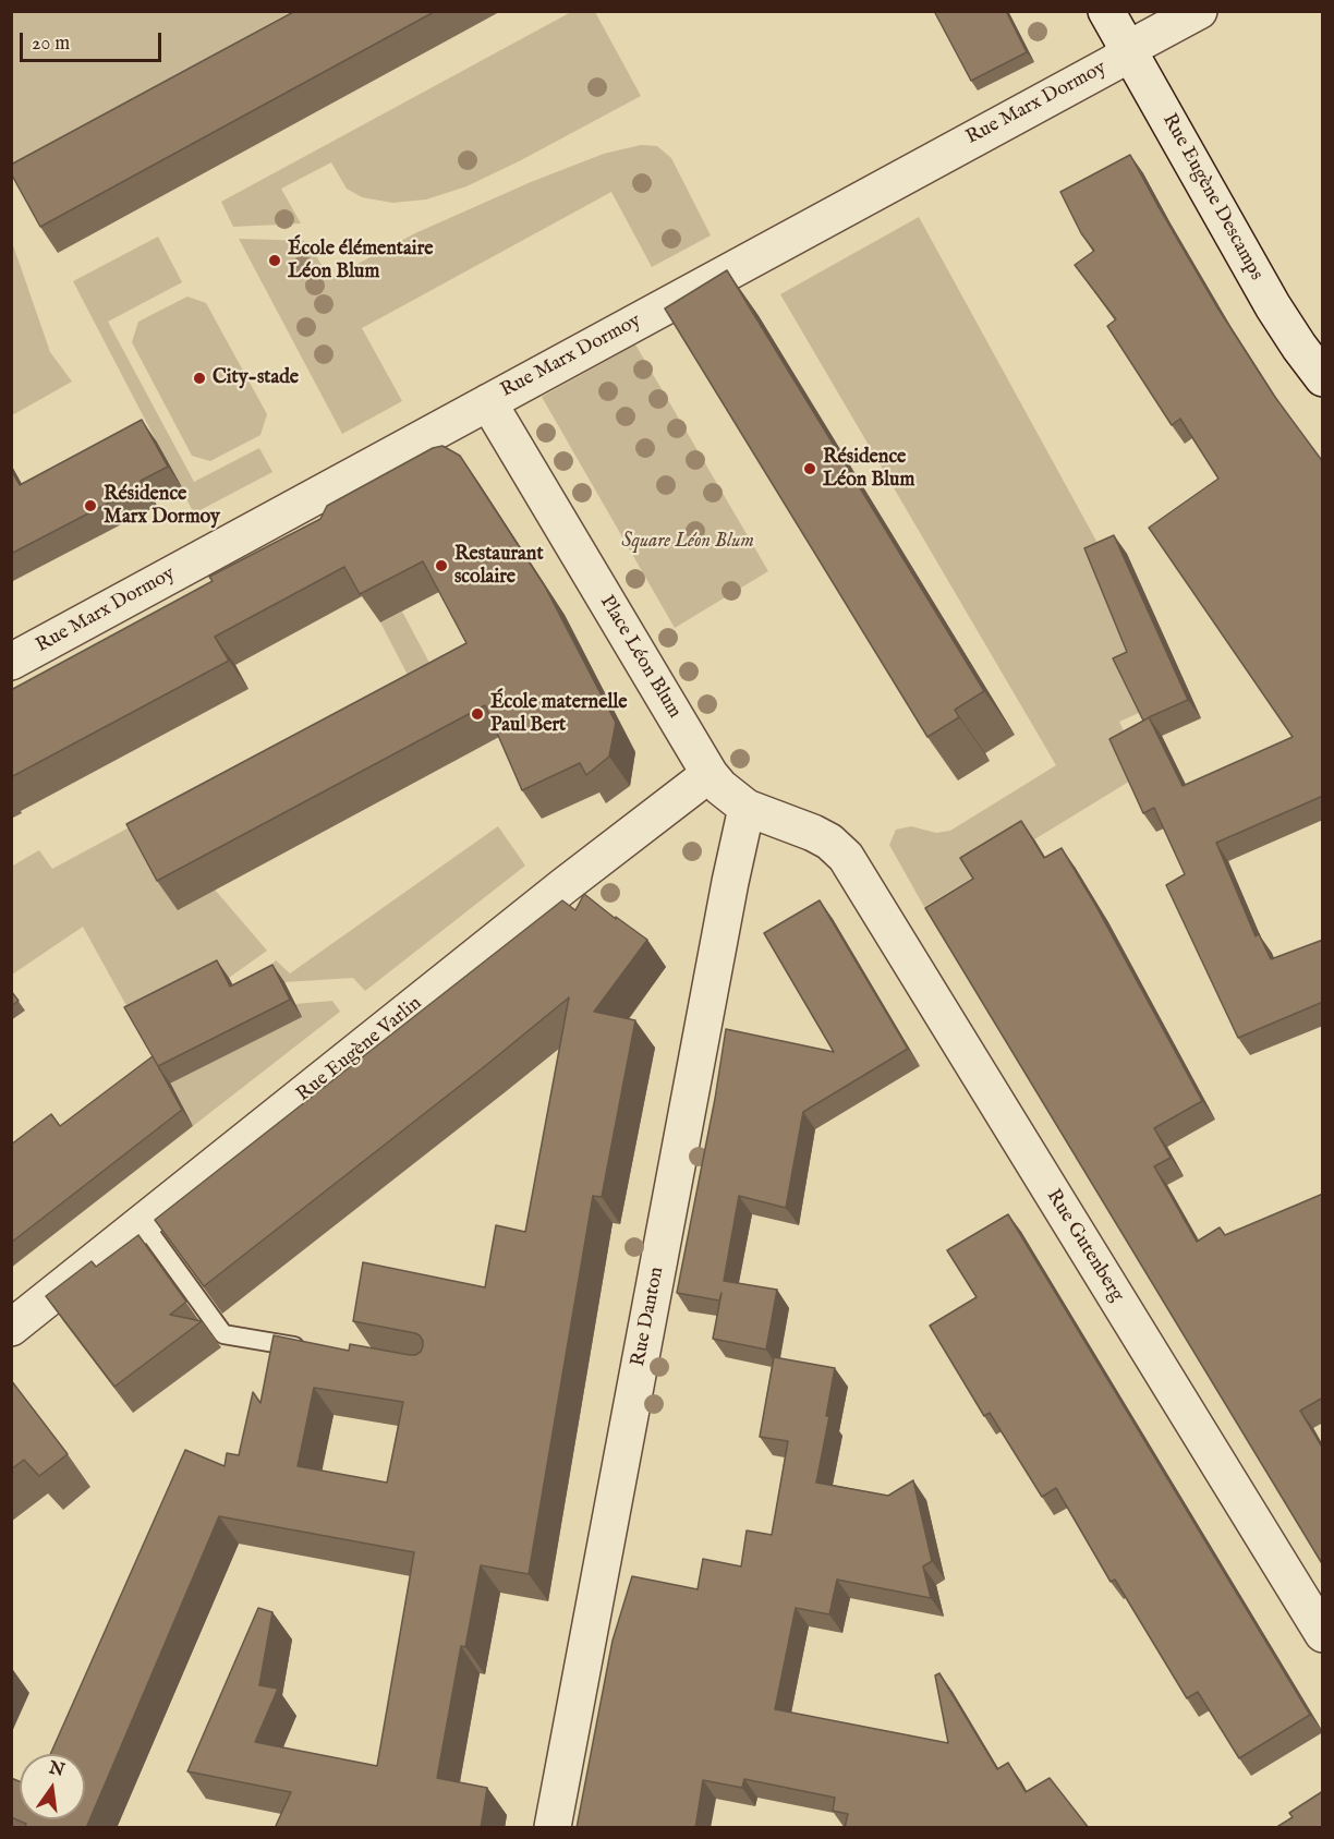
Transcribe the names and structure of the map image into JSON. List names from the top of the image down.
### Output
{
  "streets": {
    "street": [
      "Rue Marx Dormoy",
      "Rue Eugène Descamps",
      "Place Léon Blum",
      "Rue Eugène Varlin",
      "Rue Gutenberg",
      "Rue Danton"
    ]
  },
  "crossings": [
    ["Rue Marx Dormoy", "Rue Eugène Descamps"],
    ["Rue Marx Dormoy", "Place Léon Blum"],
    ["Place Léon Blum", "Rue Eugène Varlin"],
    ["Place Léon Blum", "Rue Gutenberg"],
    ["Place Léon Blum", "Rue Danton"]
  ],
  "parks": ["Square Léon Blum"],
  "places": [
    "École élémentaire Léon Blum",
    "City-stade",
    "Résidence Léon Blum",
    "Résidence Marx Dormoy",
    "Restaurant scolaire",
    "École maternelle Paul Bert"
  ],
  "scale_bar": "20 m",
  "north": "top"
}
